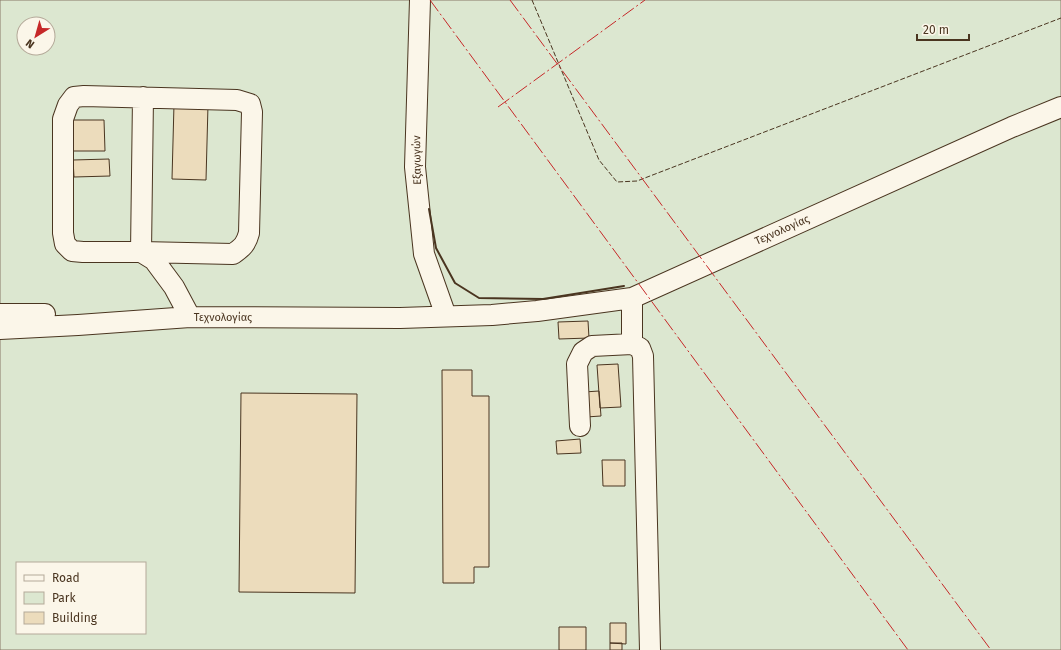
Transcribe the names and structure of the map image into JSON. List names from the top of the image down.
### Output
{
  "streets": {
    "street": ["Εξαγωγών", "Τεχνολογίας"]
  },
  "crossings": [
    ["Εξαγωγών", "Τεχνολογίας"]
  ],
  "legend": ["Road", "Park", "Building"],
  "scale_bar": "20 m",
  "north": "bottom left"
}
